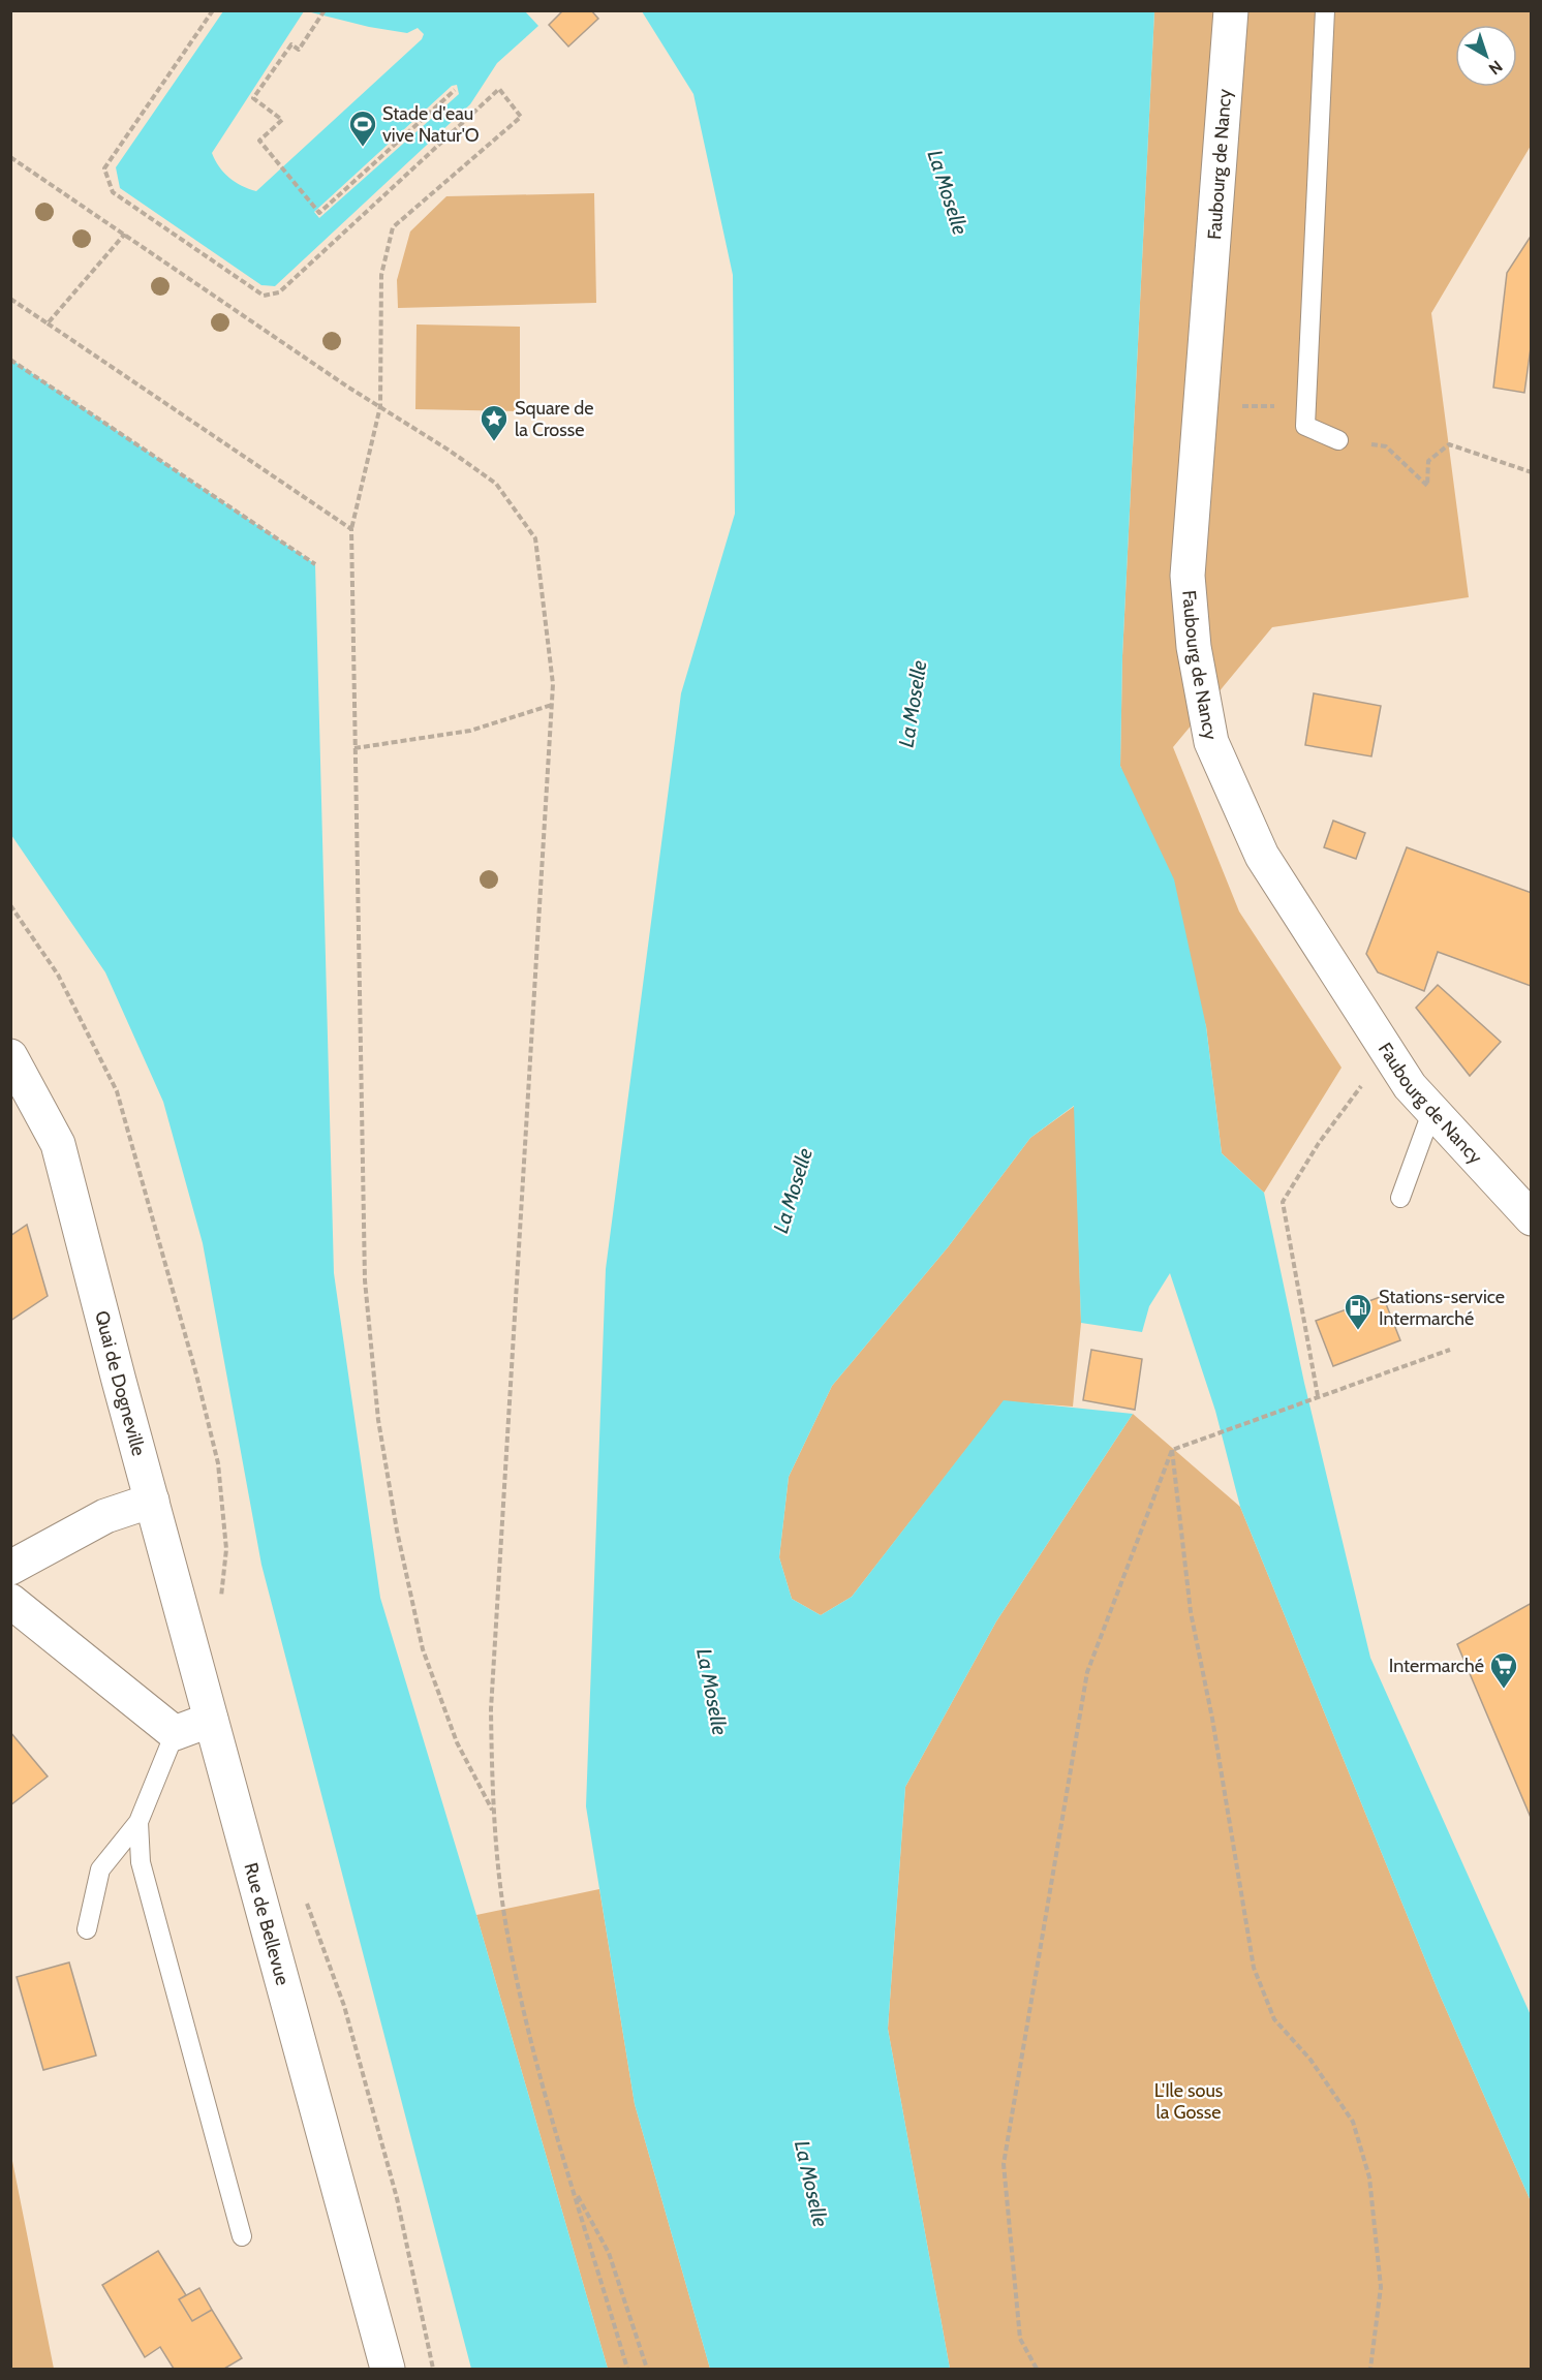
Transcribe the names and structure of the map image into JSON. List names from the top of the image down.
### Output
{
  "streets": {
    "main road": ["Faubourg de Nancy", "Quai de Dogneville", "Rue de Bellevue"]
  },
  "crossings": [
    ["Quai de Dogneville", "Rue de Bellevue"]
  ],
  "water": ["La Moselle"],
  "parks": ["L'Ile sous la Gosse"],
  "places": {
    "sports": ["Stade d'eau vive Natur'O"],
    "place": ["Square de la Crosse"],
    "fuel station": ["Stations-service Intermarché"],
    "supermarket": ["Intermarché"]
  },
  "north": "bottom right"
}
